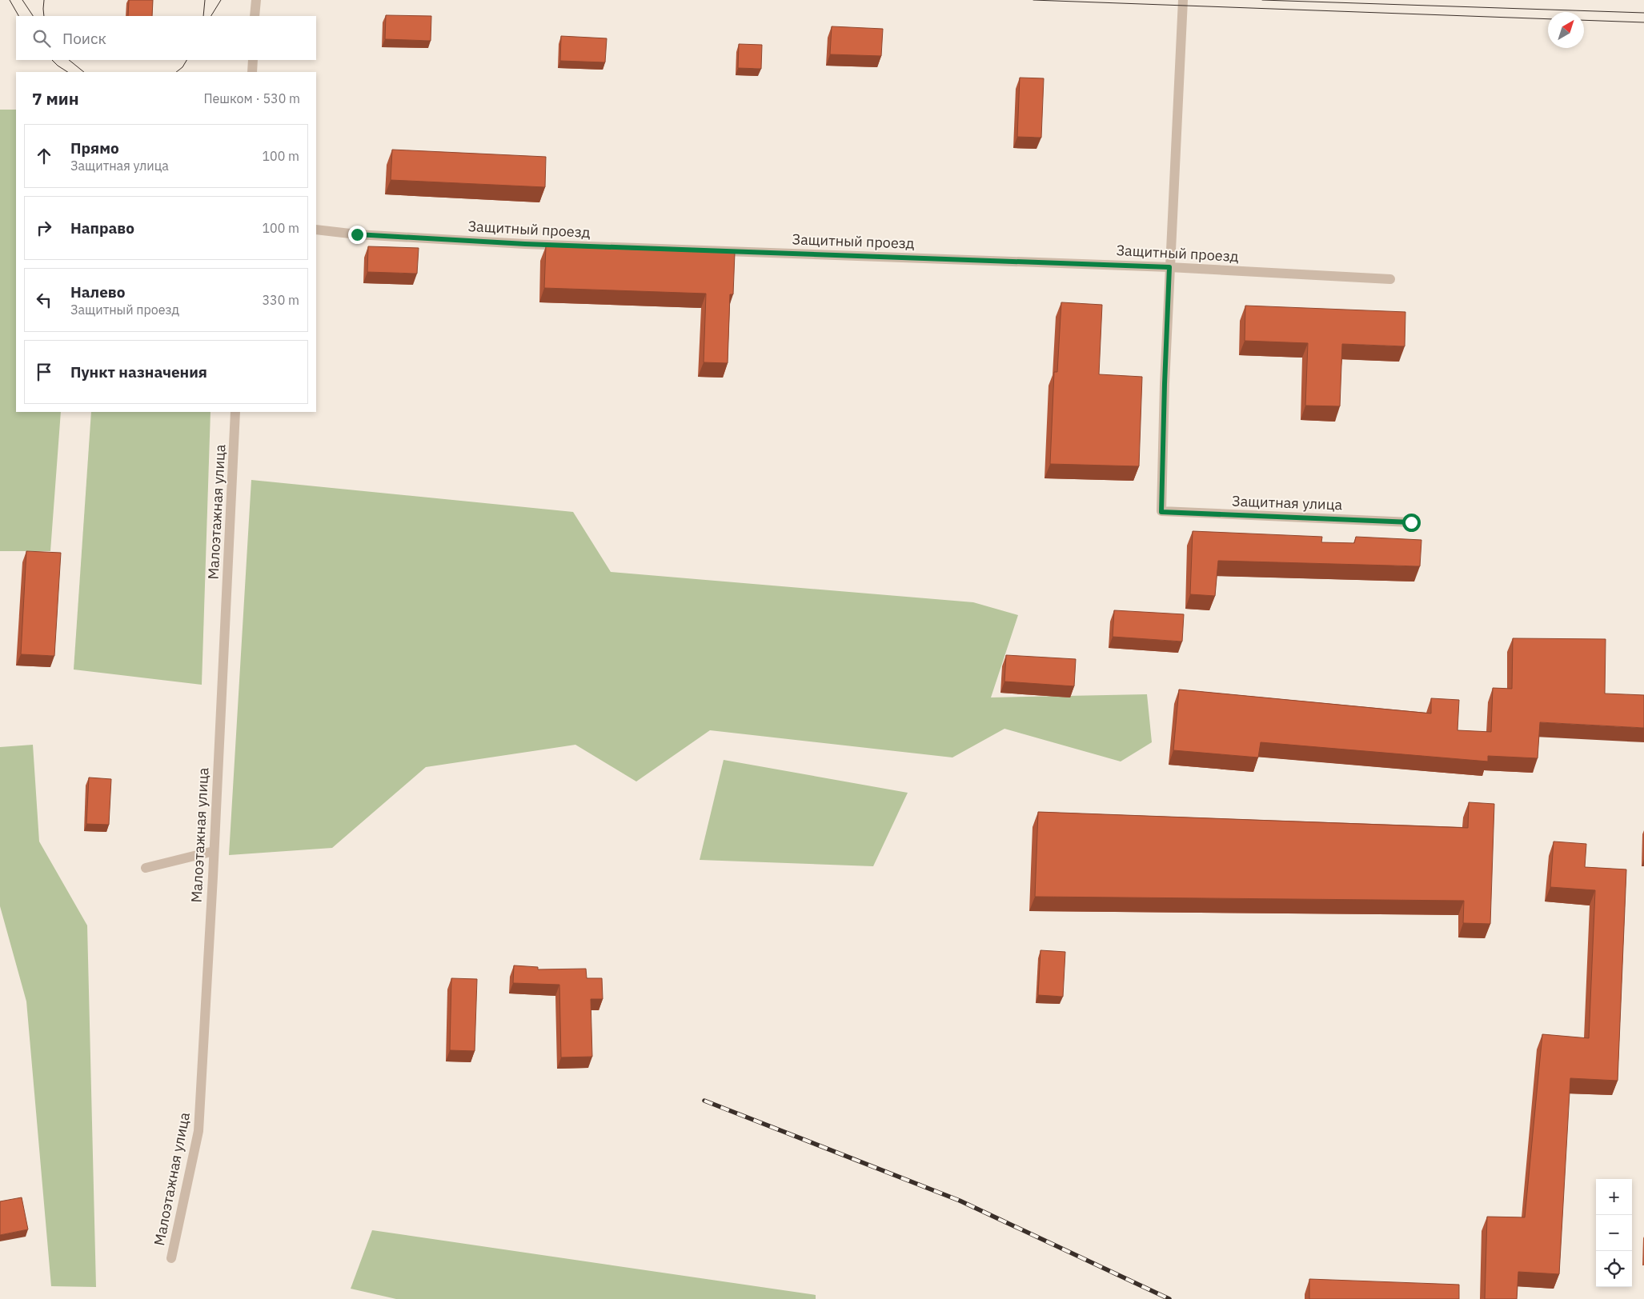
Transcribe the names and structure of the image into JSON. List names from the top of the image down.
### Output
{
  "streets": {
    "street": ["Защитный проезд", "Защитная улица", "Малоэтажная улица"]
  },
  "crossings": [
    ["Защитный проезд", "Защитная улица"]
  ],
  "north": "top right",
  "page": {
    "search": "Поиск",
    "heading": ["7 мин", "Пешком · 530 m"],
    "list": [
      ["Прямо", "Защитная улица", "100 m"],
      ["Направо", "100 m"],
      ["Налево", "Защитный проезд", "330 m"],
      "Пункт назначения"
    ],
    "map_buttons": ["+", "−"]
  }
}
